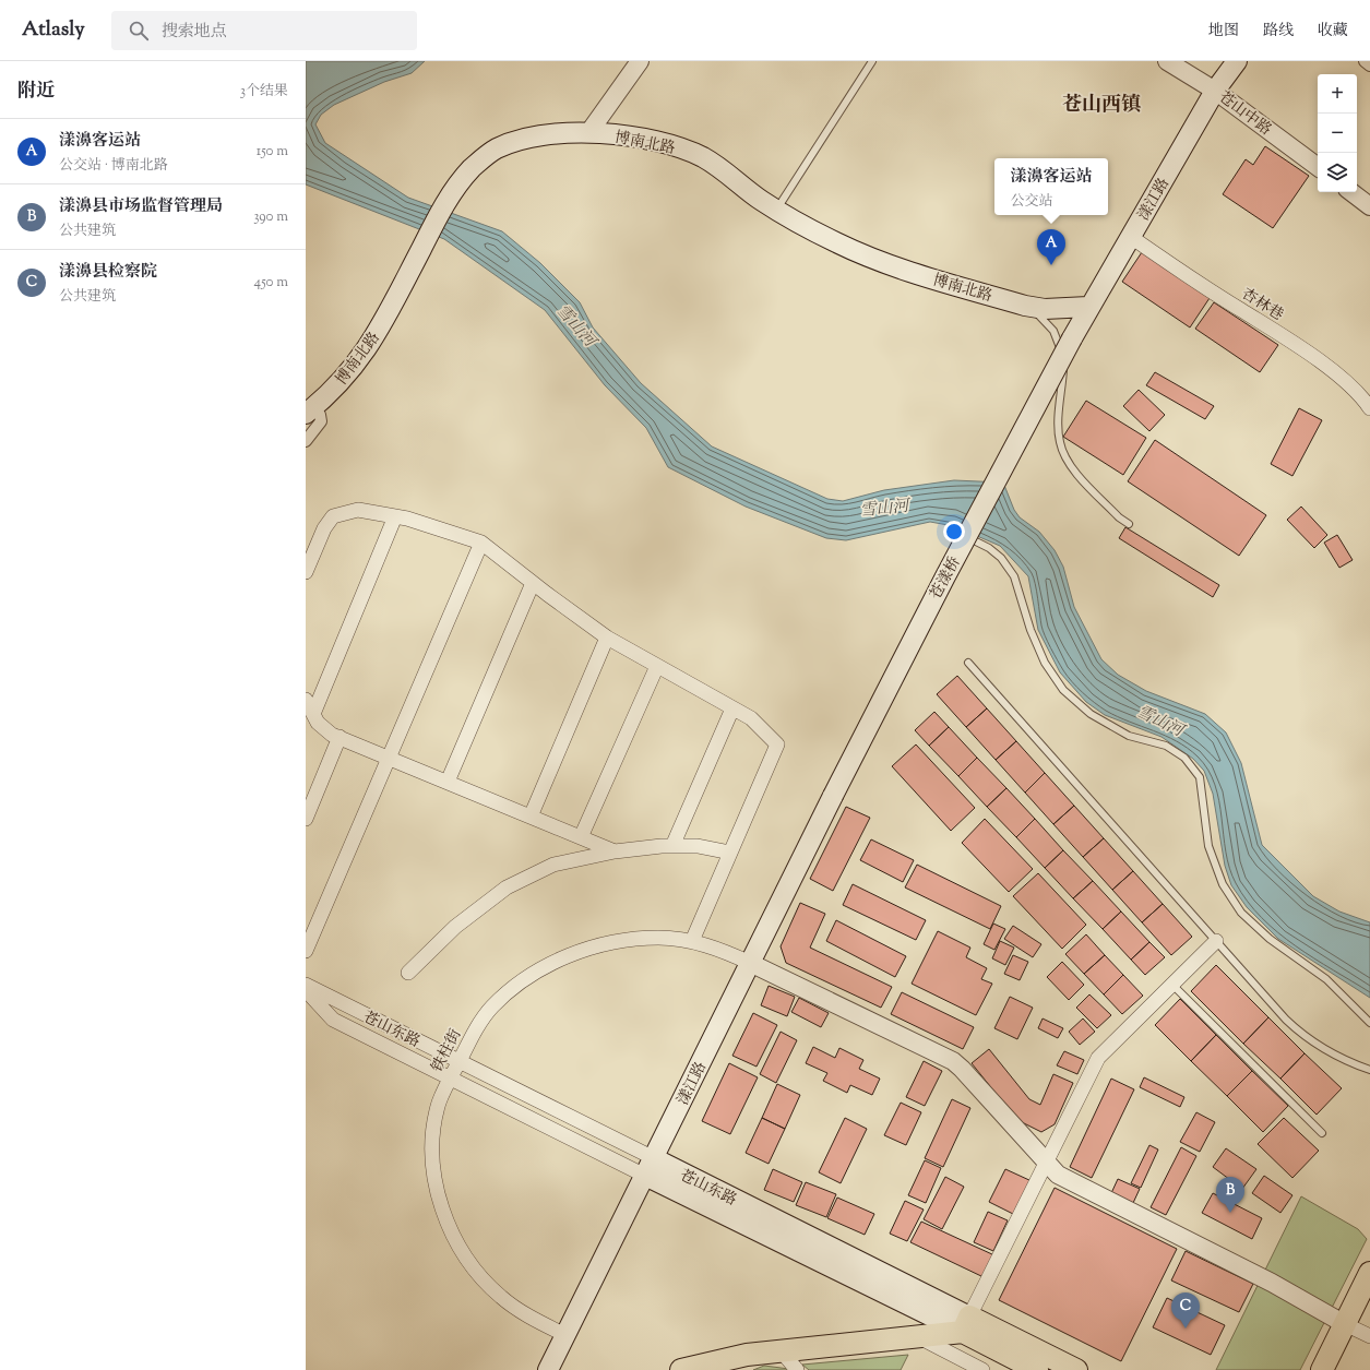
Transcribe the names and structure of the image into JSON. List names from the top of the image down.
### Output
{
  "streets": {
    "main road": [
      "博南北路",
      "漾江路",
      "苍漾桥",
      "苍山东路"
    ],
    "street": ["苍山中路", "杏林巷", "铁柱街"]
  },
  "crossings": [
    ["苍山中路", "漾江路"],
    ["博南北路", "漾江路"],
    ["漾江路", "杏林巷"],
    ["漾江路", "苍漾桥"],
    ["漾江路", "苍山东路"],
    ["漾江路", "铁柱街"],
    ["苍山东路", "铁柱街"]
  ],
  "districts": ["苍山西镇"],
  "water": ["雪山河"],
  "page": {
    "header": "Atlasly",
    "search": "搜索地点",
    "nav": ["地图", "路线", "收藏"],
    "heading": ["附近", "3个结果"],
    "map_buttons": ["+", "−"],
    "list": [
      {
        "mark": "A",
        "name": "漾濞客运站",
        "note": "公交站 · 博南北路",
        "value": "150 m"
      },
      {
        "mark": "B",
        "name": "漾濞县市场监督管理局",
        "note": "公共建筑",
        "value": "390 m"
      },
      {
        "mark": "C",
        "name": "漾濞县检察院",
        "note": "公共建筑",
        "value": "450 m"
      }
    ],
    "popup": ["漾濞客运站", "公交站"],
    "pins": ["A", "B", "C"]
  }
}
